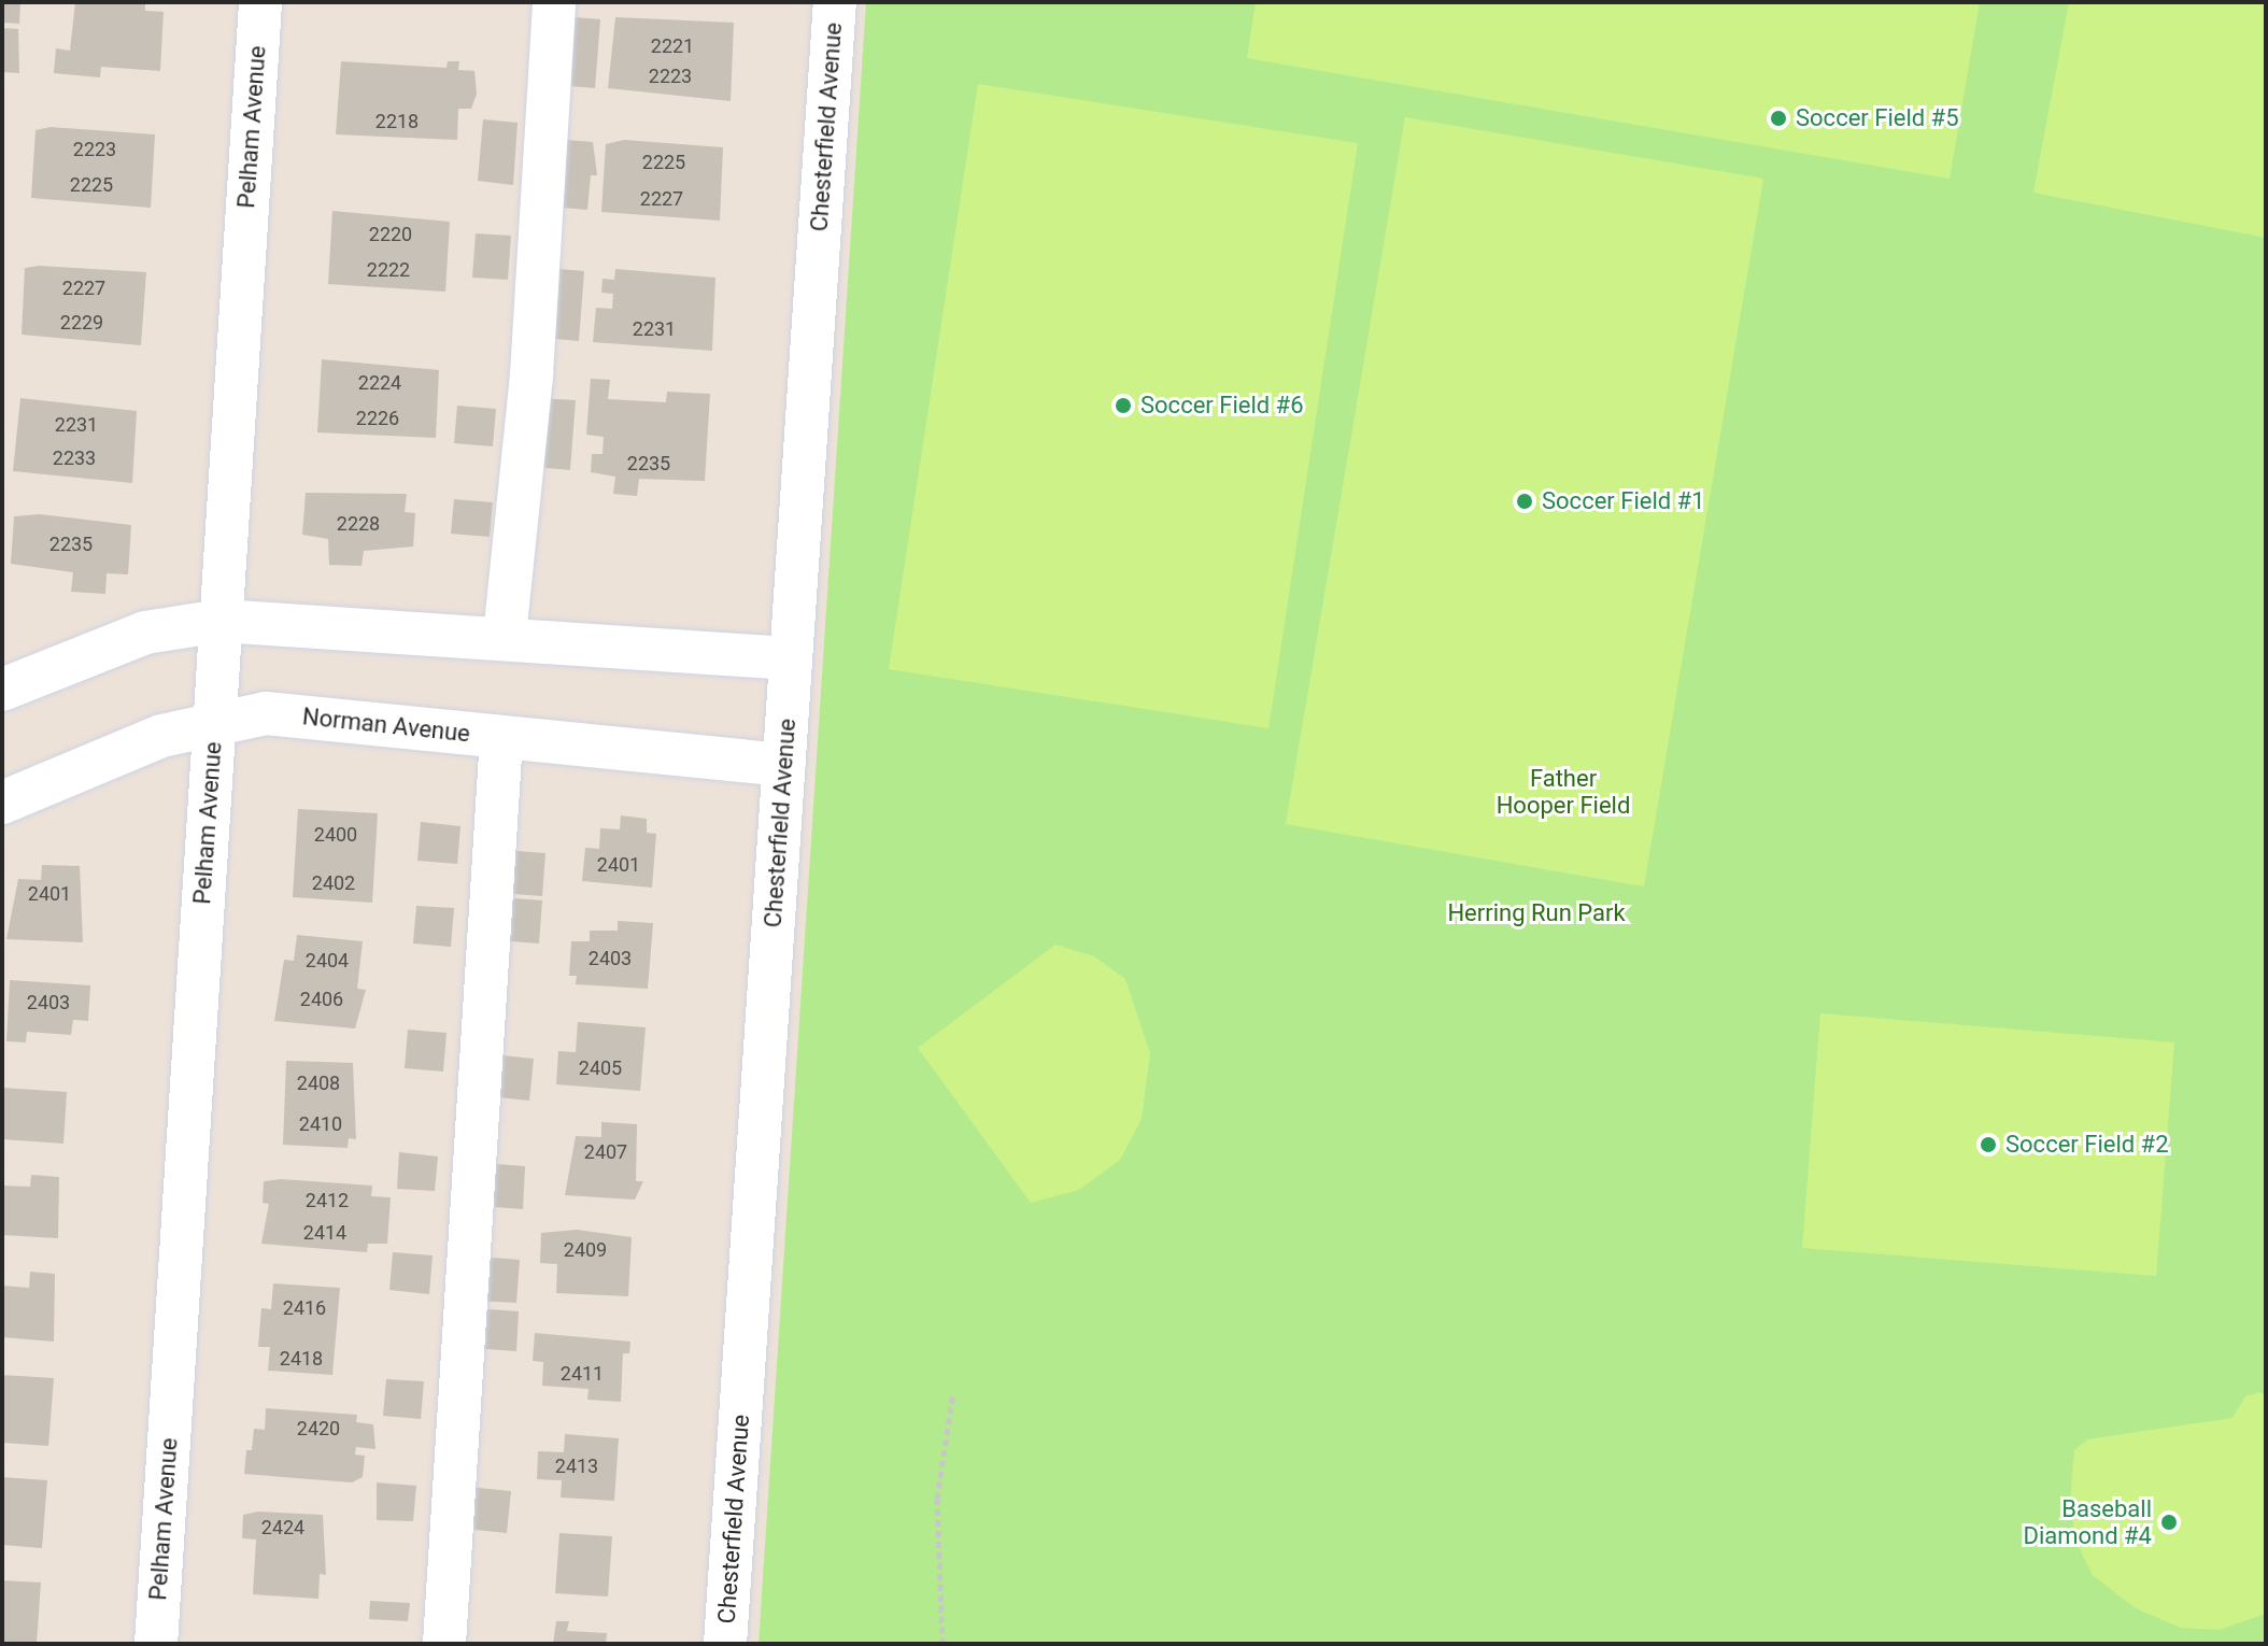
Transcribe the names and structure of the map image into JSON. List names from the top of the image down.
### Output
{
  "streets": {
    "street": ["Pelham Avenue", "Chesterfield Avenue", "Norman Avenue"]
  },
  "crossings": [
    ["Pelham Avenue", "Norman Avenue"],
    ["Chesterfield Avenue", "Norman Avenue"]
  ],
  "parks": ["Father Hooper Field", "Herring Run Park"],
  "places": [
    "Soccer Field #5",
    "Soccer Field #6",
    "Soccer Field #1",
    "Soccer Field #2",
    "Baseball Diamond #4"
  ],
  "house_numbers": [
    "2221",
    "2223",
    "2218",
    "2223",
    "2225",
    "2225",
    "2227",
    "2220",
    "2222",
    "2227",
    "2229",
    "2231",
    "2224",
    "2226",
    "2231",
    "2233",
    "2235",
    "2228",
    "2235",
    "2400",
    "2401",
    "2402",
    "2401",
    "2403",
    "2404",
    "2406",
    "2403",
    "2405",
    "2408",
    "2410",
    "2407",
    "2412",
    "2414",
    "2409",
    "2416",
    "2418",
    "2411",
    "2420",
    "2413",
    "2424"
  ]
}
